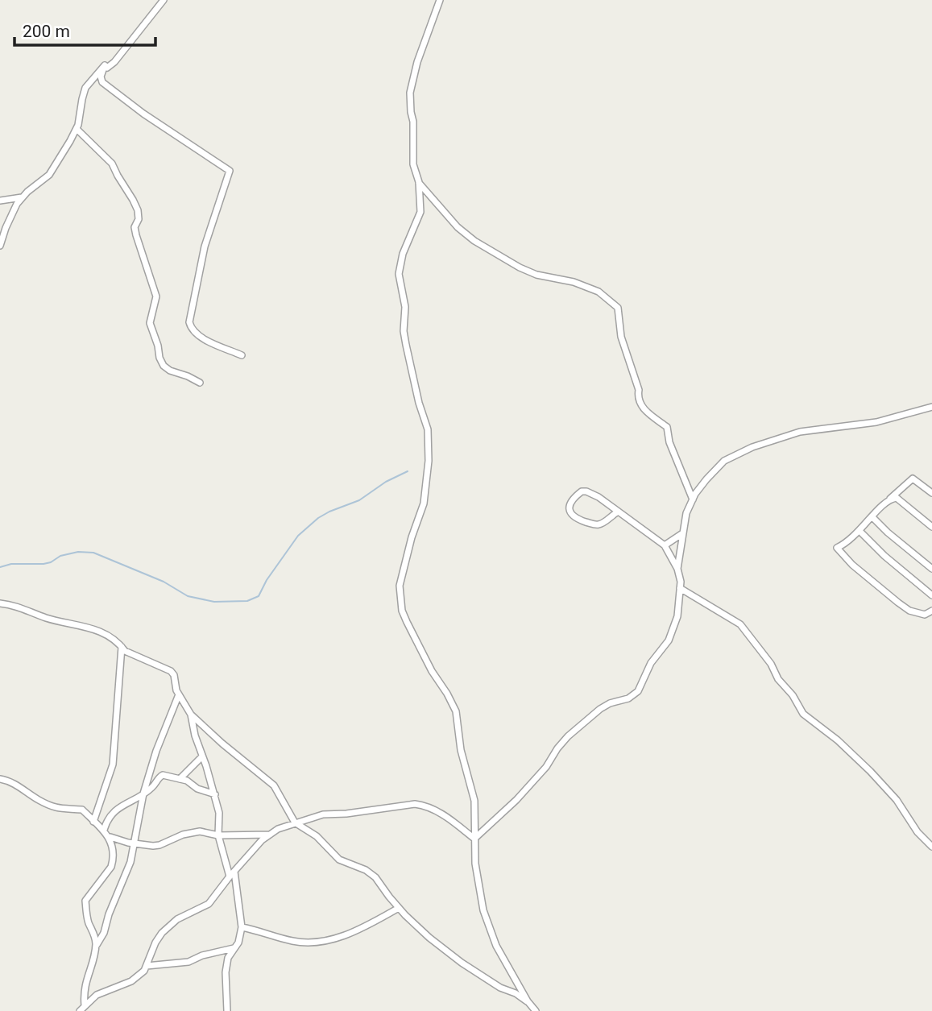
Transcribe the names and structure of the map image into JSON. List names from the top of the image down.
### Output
{
  "scale_bar": "200 m"
}
